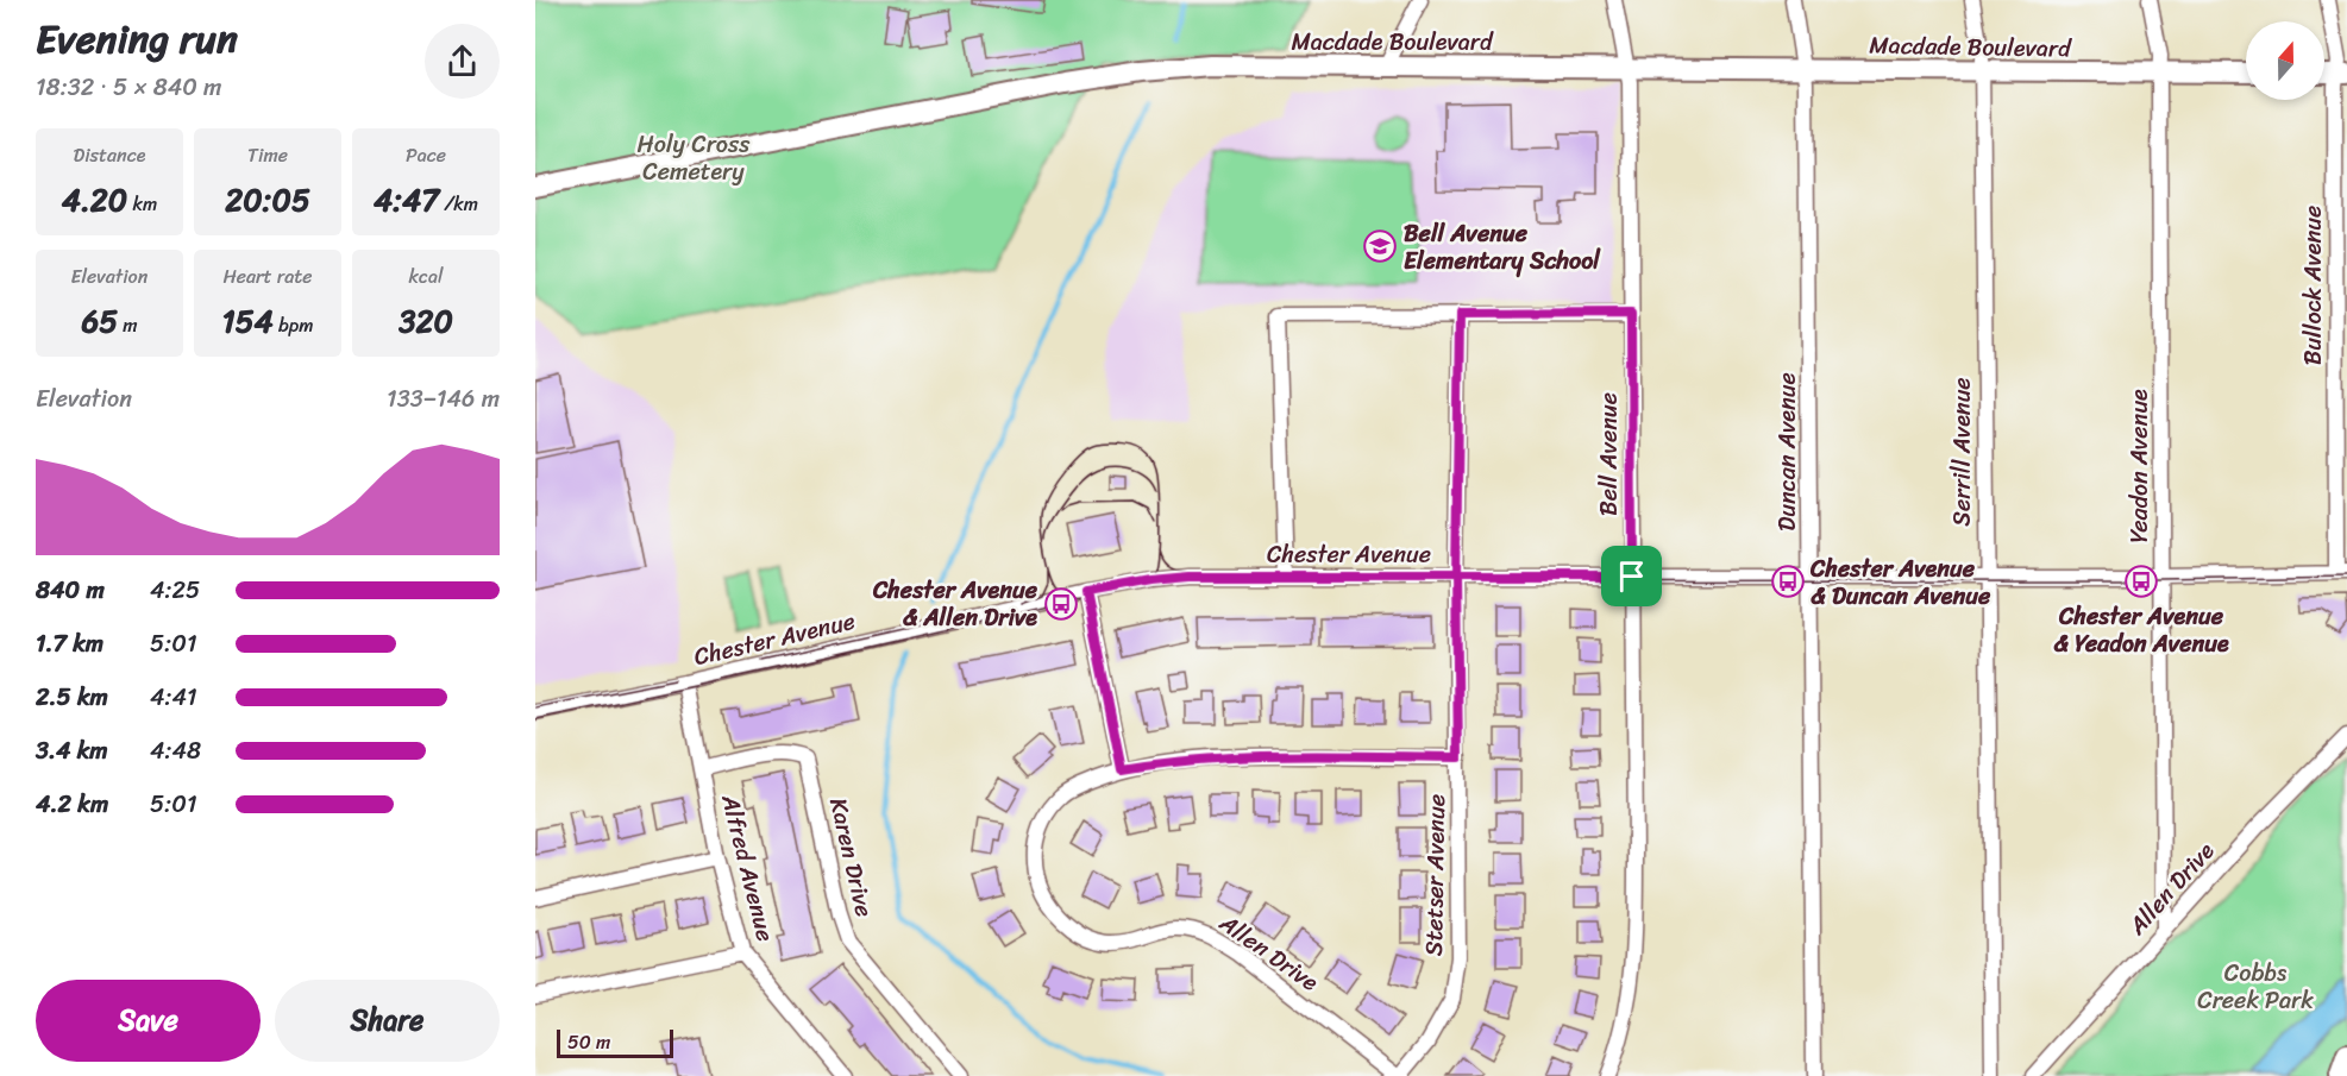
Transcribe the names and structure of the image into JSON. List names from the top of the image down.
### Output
{
  "streets": {
    "main road": ["Macdade Boulevard"],
    "street": [
      "Bullock Avenue",
      "Duncan Avenue",
      "Serrill Avenue",
      "Bell Avenue",
      "Yeadon Avenue",
      "Chester Avenue",
      "Karen Drive",
      "Alfred Avenue",
      "Stetser Avenue",
      "Allen Drive"
    ]
  },
  "crossings": [
    ["Macdade Boulevard", "Duncan Avenue"],
    ["Macdade Boulevard", "Serrill Avenue"],
    ["Macdade Boulevard", "Bell Avenue"],
    ["Macdade Boulevard", "Yeadon Avenue"],
    ["Bullock Avenue", "Chester Avenue"],
    ["Duncan Avenue", "Chester Avenue"],
    ["Serrill Avenue", "Chester Avenue"],
    ["Bell Avenue", "Chester Avenue"],
    ["Yeadon Avenue", "Chester Avenue"],
    ["Yeadon Avenue", "Allen Drive"],
    ["Chester Avenue", "Alfred Avenue"],
    ["Chester Avenue", "Stetser Avenue"],
    ["Karen Drive", "Alfred Avenue"],
    ["Stetser Avenue", "Allen Drive"]
  ],
  "parks": ["Holy Cross Cemetery", "Cobbs Creek Park"],
  "places": {
    "school or university": ["Bell Avenue Elementary School"],
    "bus stop": ["Chester Avenue & Duncan Avenue", "Chester Avenue & Yeadon Avenue", "Chester Avenue & Allen Drive"]
  },
  "scale_bar": "50 m",
  "north": "top",
  "page": {
    "heading": ["Evening run", "18:32 · 5 × 840 m"],
    "stats": [
      ["Distance", "4.20 km"],
      ["Time", "20:05"],
      ["Pace", "4:47 /km"],
      ["Elevation", "65 m"],
      ["Heart rate", "154 bpm"],
      ["kcal", "320"]
    ],
    "chart": ["Elevation", "133–146 m"],
    "list": [
      {
        "name": "840 m",
        "note": "4:25"
      },
      {
        "name": "1.7 km",
        "note": "5:01"
      },
      {
        "name": "2.5 km",
        "note": "4:41"
      },
      {
        "name": "3.4 km",
        "note": "4:48"
      },
      {
        "name": "4.2 km",
        "note": "5:01"
      }
    ],
    "buttons": ["Save", "Share"],
    "scale": "50 m"
  }
}
